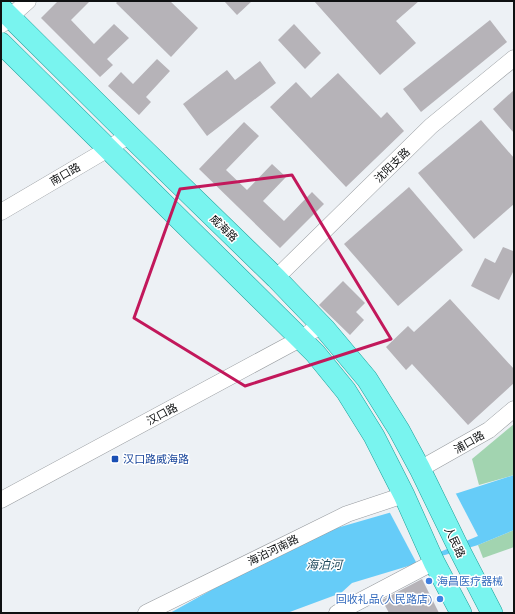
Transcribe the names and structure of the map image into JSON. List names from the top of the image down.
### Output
{
  "streets": {
    "main road": ["威海路", "人民路"],
    "street": [
      "沈阳支路",
      "南口路",
      "汉口路",
      "浦口路",
      "海泊河南路"
    ]
  },
  "crossings": [
    ["沈阳支路", "威海路"],
    ["南口路", "威海路"],
    ["威海路", "汉口路"],
    ["威海路", "浦口路"],
    ["威海路", "人民路"],
    ["浦口路", "人民路"]
  ],
  "water": ["海泊河"],
  "places": {
    "transit": ["汉口路威海路"],
    "other": ["海昌医疗器械", "回收礼品(人民路店)"]
  }
}
